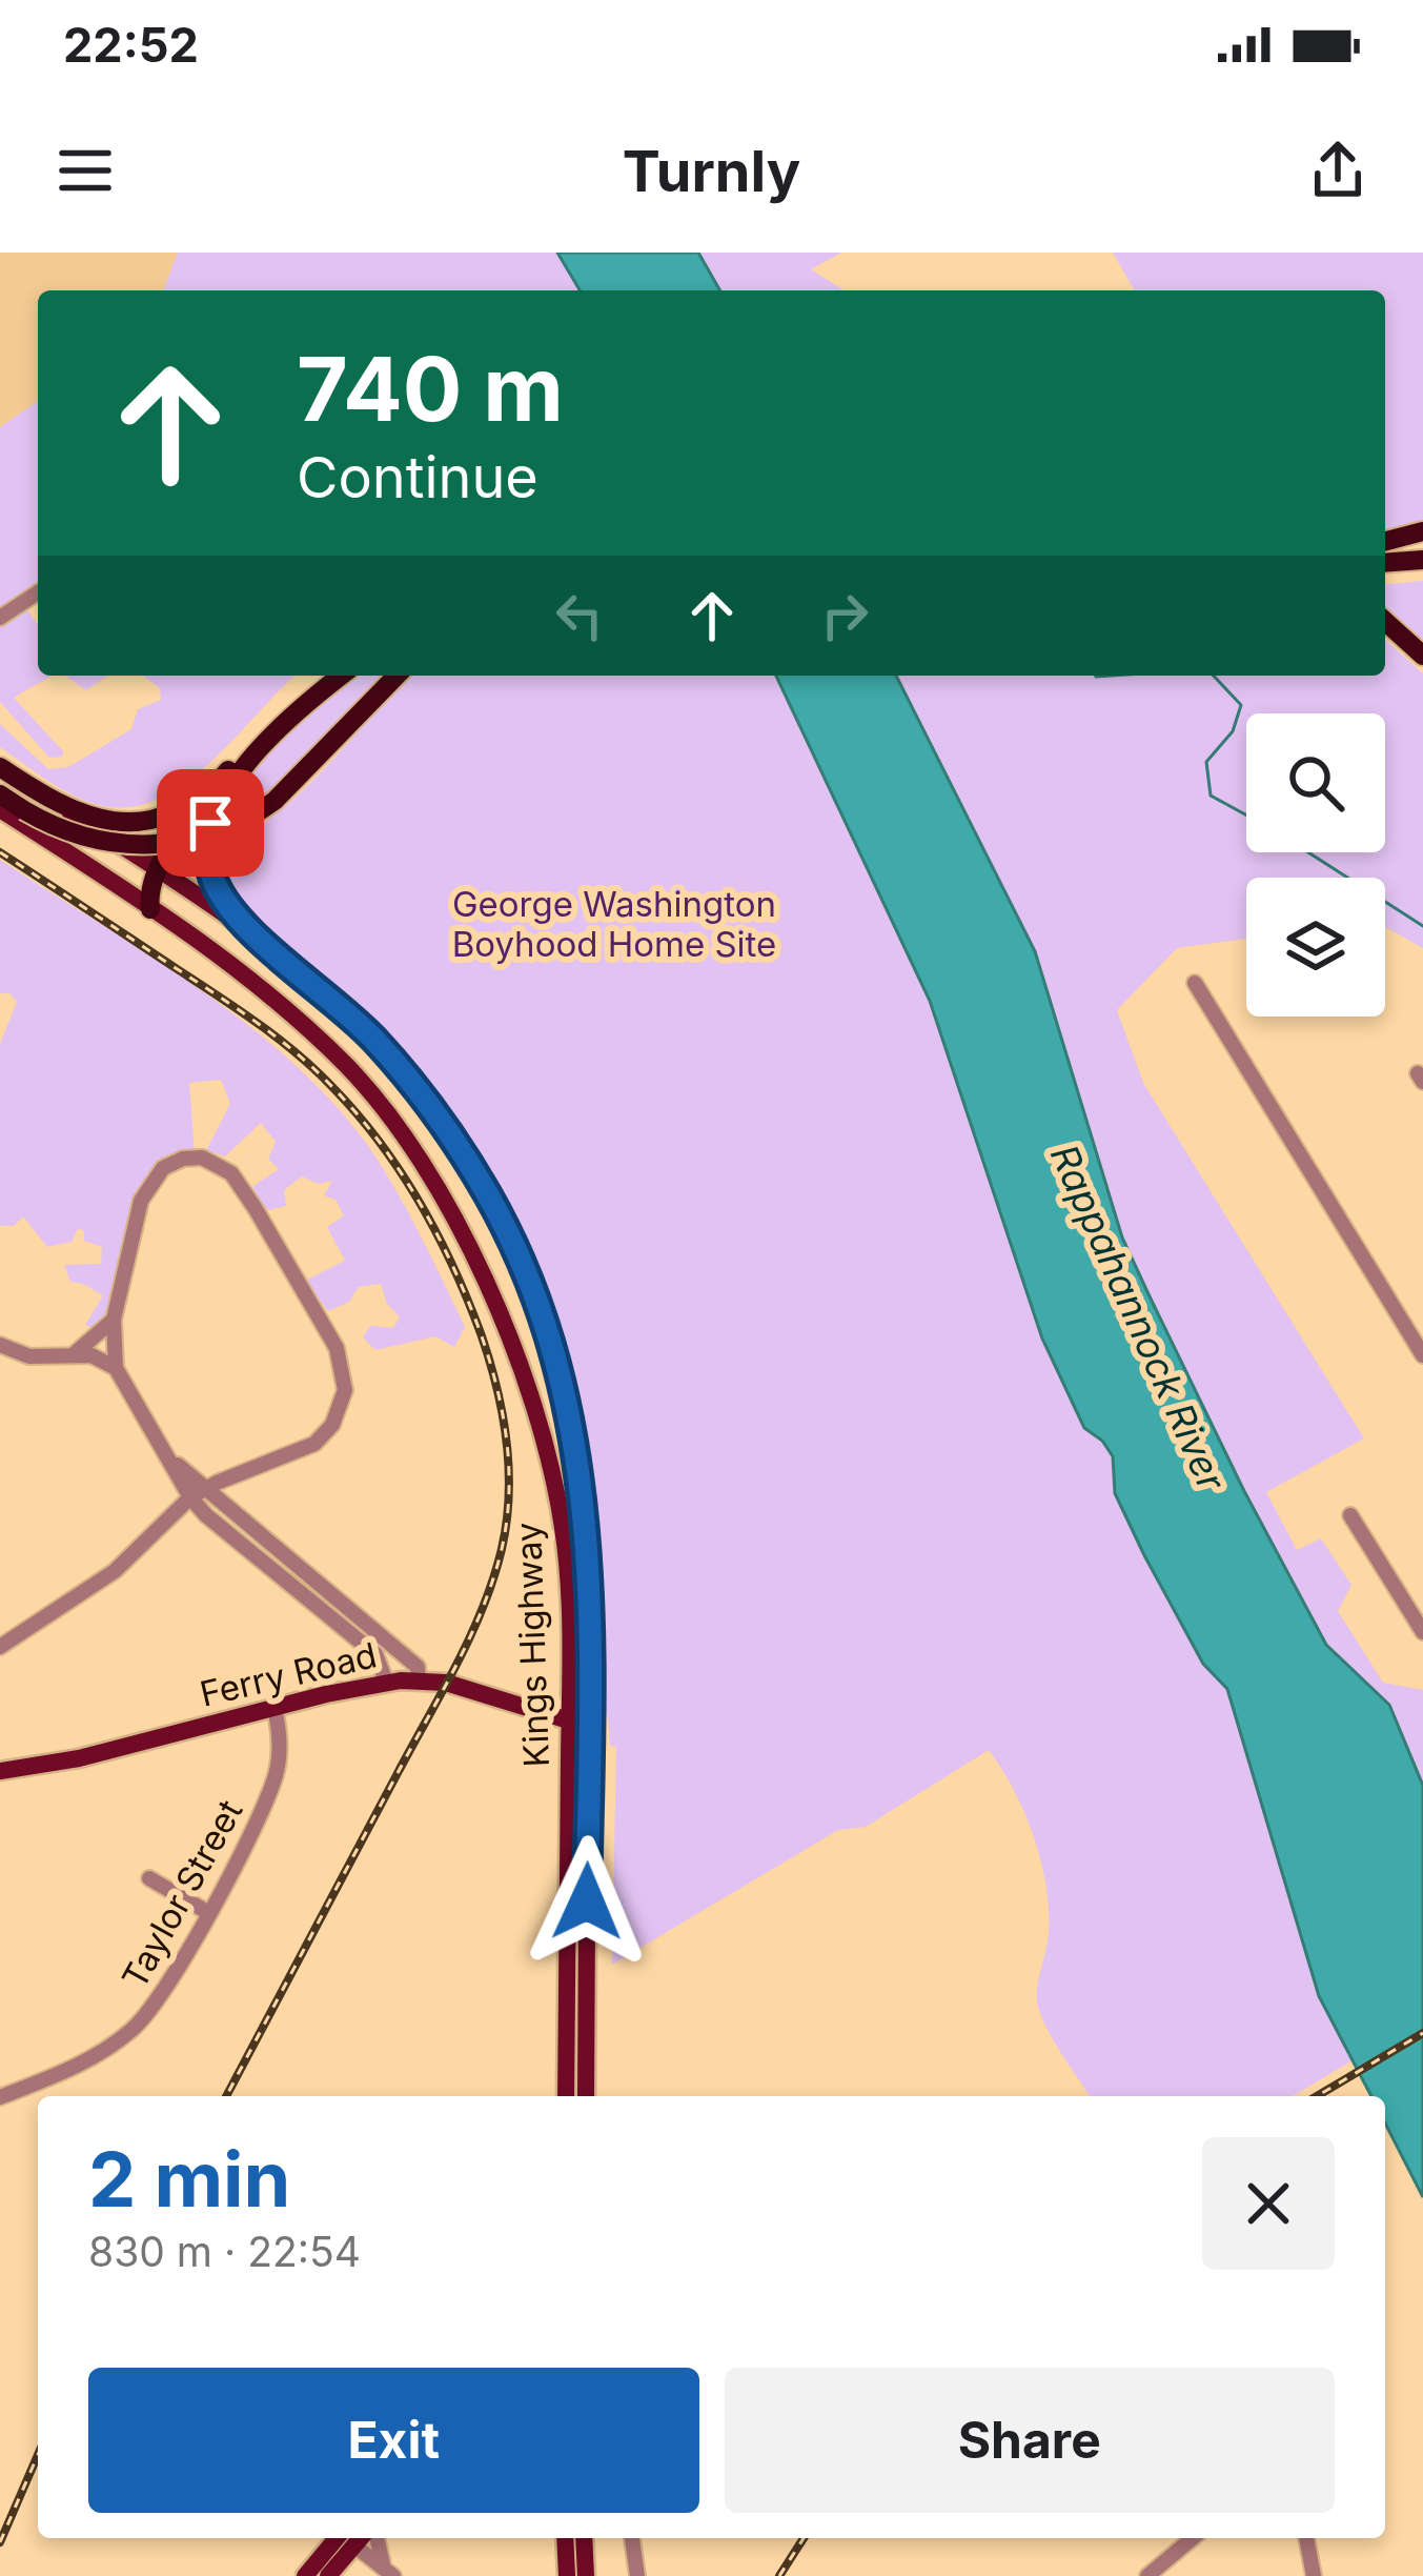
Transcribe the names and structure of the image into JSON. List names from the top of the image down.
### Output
{
  "streets": {
    "highway": ["Kings Highway"],
    "main road": ["Ferry Road"],
    "street": ["Taylor Street"]
  },
  "crossings": [
    ["Kings Highway", "Ferry Road"],
    ["Ferry Road", "Taylor Street"]
  ],
  "water": ["Rappahannock River"],
  "parks": ["George Washington Boyhood Home Site"],
  "page": {
    "status": "22:52",
    "header": "Turnly",
    "turn": ["740 m", "Continue"],
    "heading": ["2 min", "830 m · 22:54"],
    "buttons": ["Exit", "Share"]
  }
}
